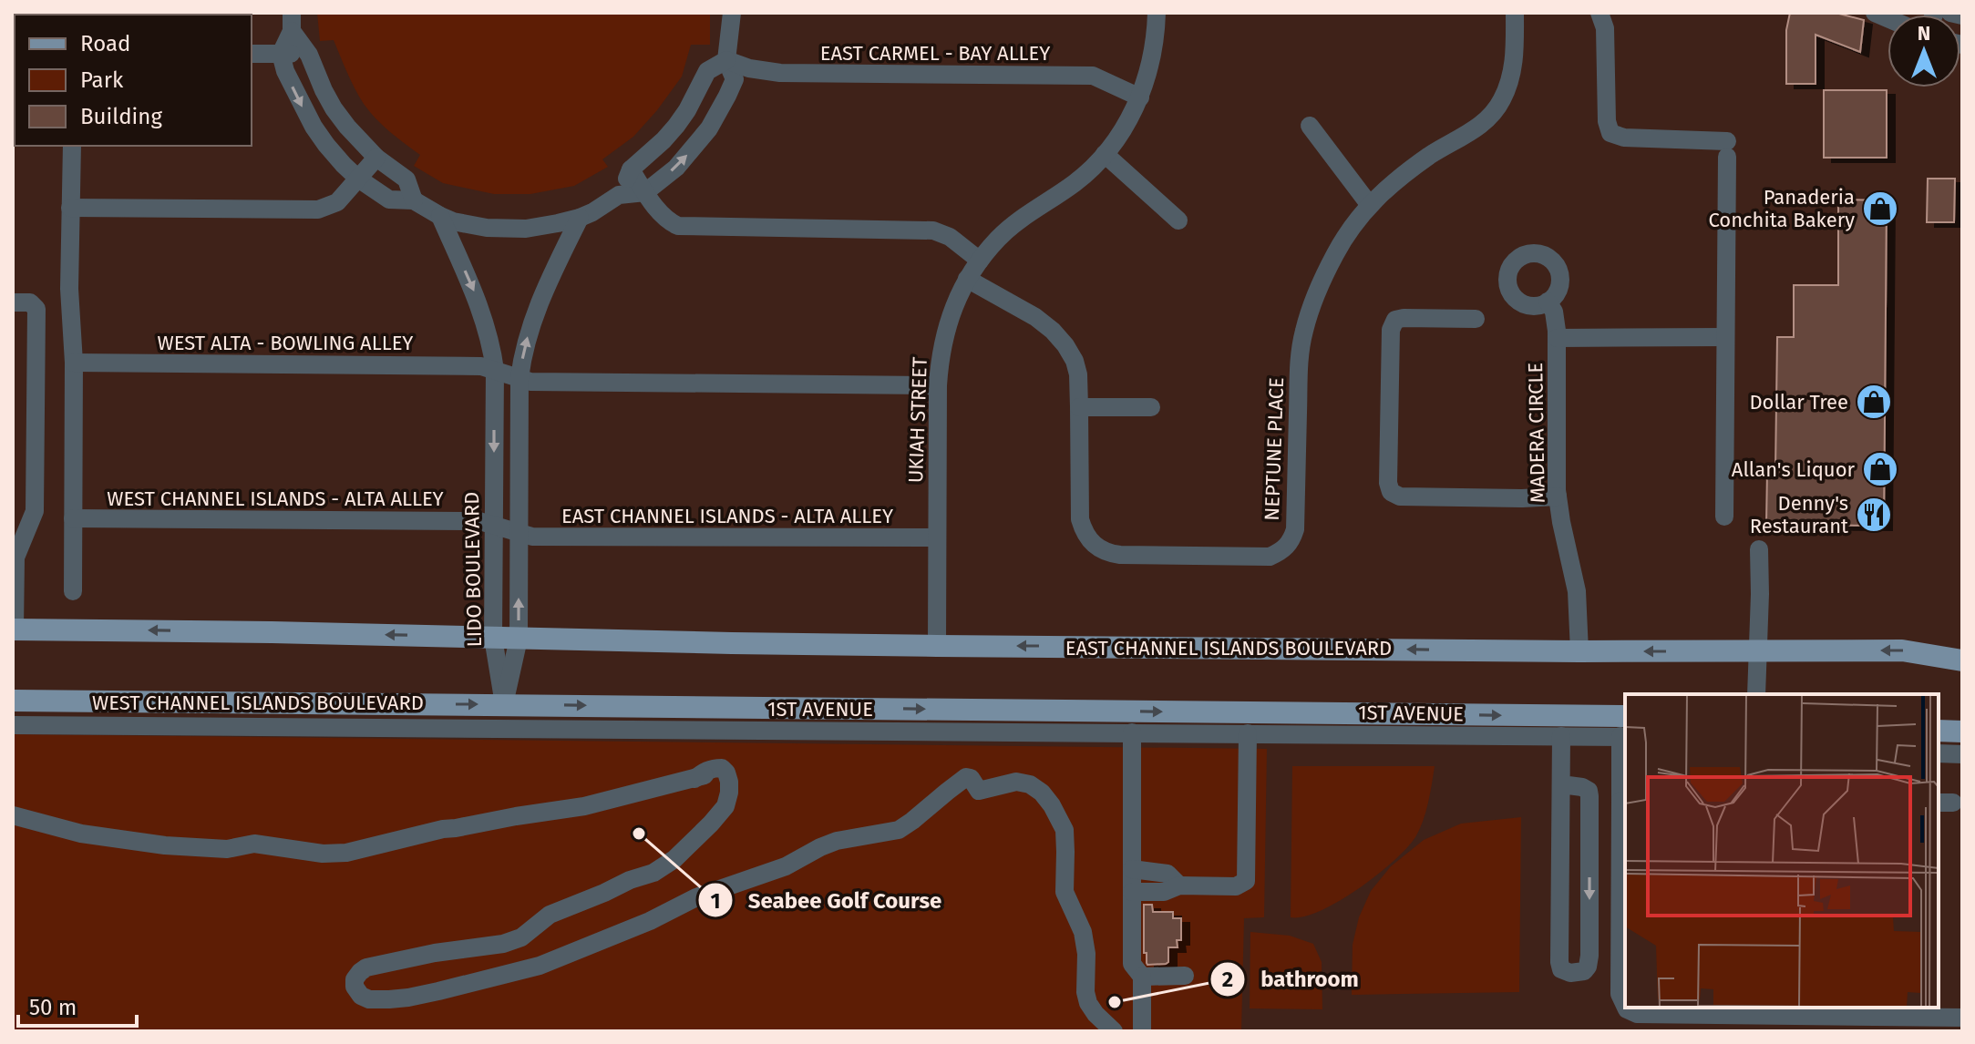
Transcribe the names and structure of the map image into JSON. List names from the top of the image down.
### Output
{
  "streets": {
    "main road": ["EAST CHANNEL ISLANDS BOULEVARD", "WEST CHANNEL ISLANDS BOULEVARD"],
    "street": [
      "EAST CARMEL - BAY ALLEY",
      "WEST ALTA - BOWLING ALLEY",
      "UKIAH STREET",
      "MADERA CIRCLE",
      "NEPTUNE PLACE",
      "WEST CHANNEL ISLANDS - ALTA ALLEY",
      "EAST CHANNEL ISLANDS - ALTA ALLEY",
      "LIDO BOULEVARD",
      "1ST AVENUE"
    ]
  },
  "crossings": [
    ["EAST CARMEL - BAY ALLEY", "UKIAH STREET"],
    ["WEST ALTA - BOWLING ALLEY", "UKIAH STREET"],
    ["WEST ALTA - BOWLING ALLEY", "LIDO BOULEVARD"],
    ["UKIAH STREET", "NEPTUNE PLACE"],
    ["UKIAH STREET", "EAST CHANNEL ISLANDS - ALTA ALLEY"],
    ["UKIAH STREET", "EAST CHANNEL ISLANDS BOULEVARD"],
    ["MADERA CIRCLE", "EAST CHANNEL ISLANDS BOULEVARD"],
    ["WEST CHANNEL ISLANDS - ALTA ALLEY", "EAST CHANNEL ISLANDS - ALTA ALLEY"],
    ["WEST CHANNEL ISLANDS - ALTA ALLEY", "LIDO BOULEVARD"],
    ["EAST CHANNEL ISLANDS - ALTA ALLEY", "LIDO BOULEVARD"],
    ["LIDO BOULEVARD", "EAST CHANNEL ISLANDS BOULEVARD"],
    ["LIDO BOULEVARD", "WEST CHANNEL ISLANDS BOULEVARD"]
  ],
  "places": {
    "shop": ["Panaderia Conchita Bakery", "Dollar Tree", "Allan's Liquor"],
    "restaurant": ["Denny's Restaurant"],
    "other": ["Seabee Golf Course", "bathroom"]
  },
  "legend": ["Road", "Park", "Building"],
  "scale_bar": "50 m",
  "north": "top"
}
